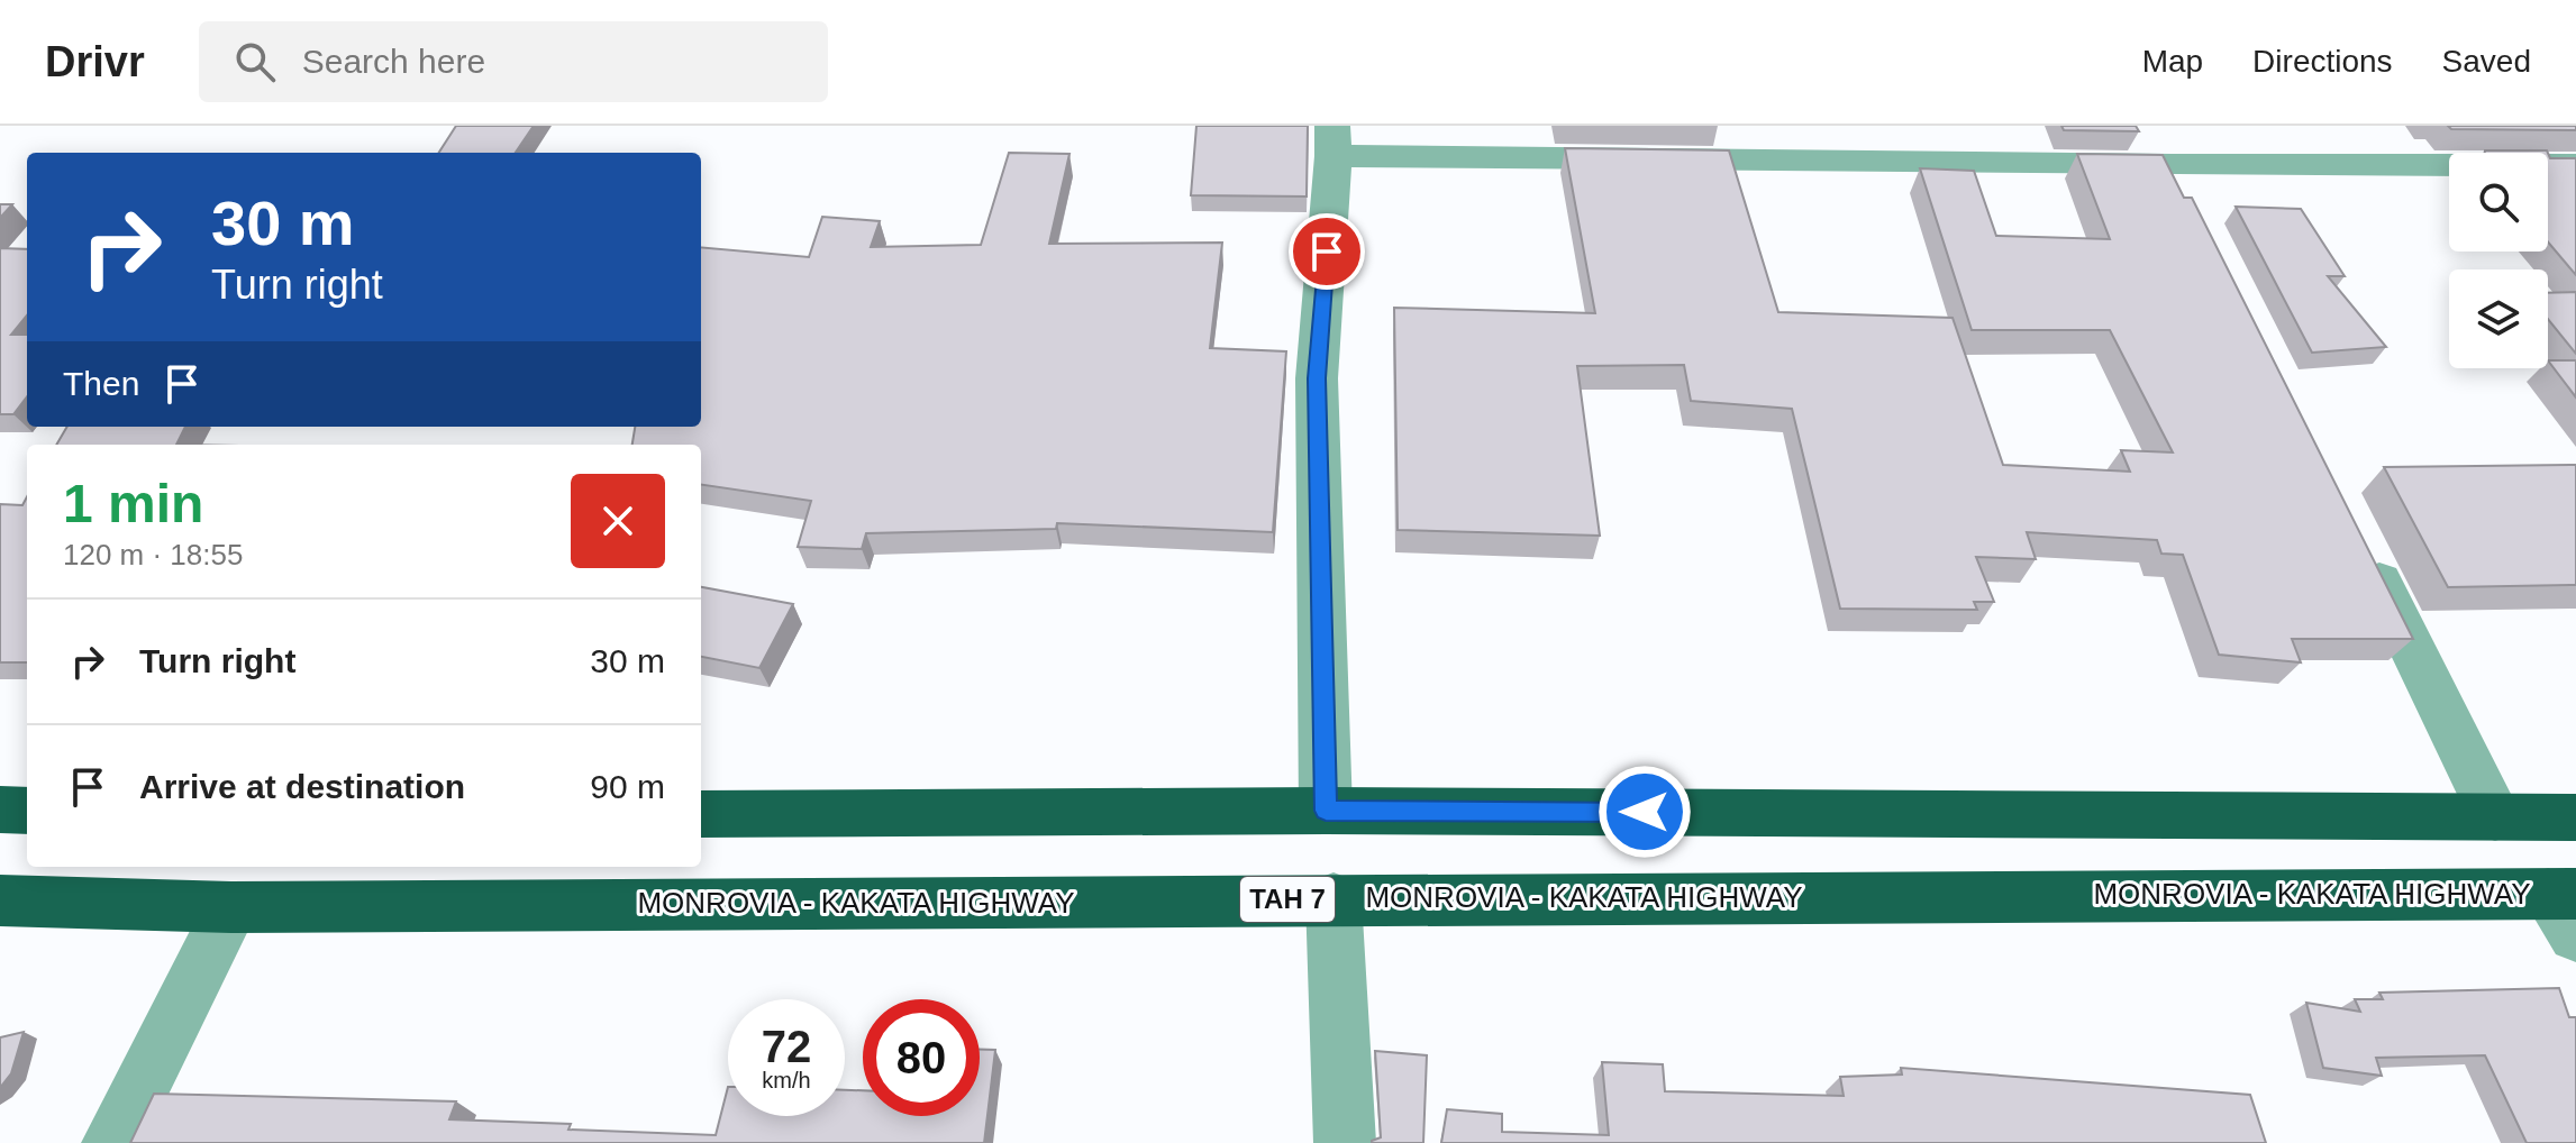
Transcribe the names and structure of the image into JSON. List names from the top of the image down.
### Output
{
  "streets": {
    "highway": ["MONROVIA - KAKATA HIGHWAY", "TAH 7"]
  },
  "page": {
    "header": "Drivr",
    "search": "Search here",
    "nav": ["Map", "Directions", "Saved"],
    "turn": ["30 m", "Turn right"],
    "then": "Then",
    "heading": ["1 min", "120 m · 18:55"],
    "list": [
      {
        "name": "Turn right",
        "value": "30 m"
      },
      {
        "name": "Arrive at destination",
        "value": "90 m"
      }
    ],
    "speed": "72 km/h",
    "limit": "80"
  }
}
